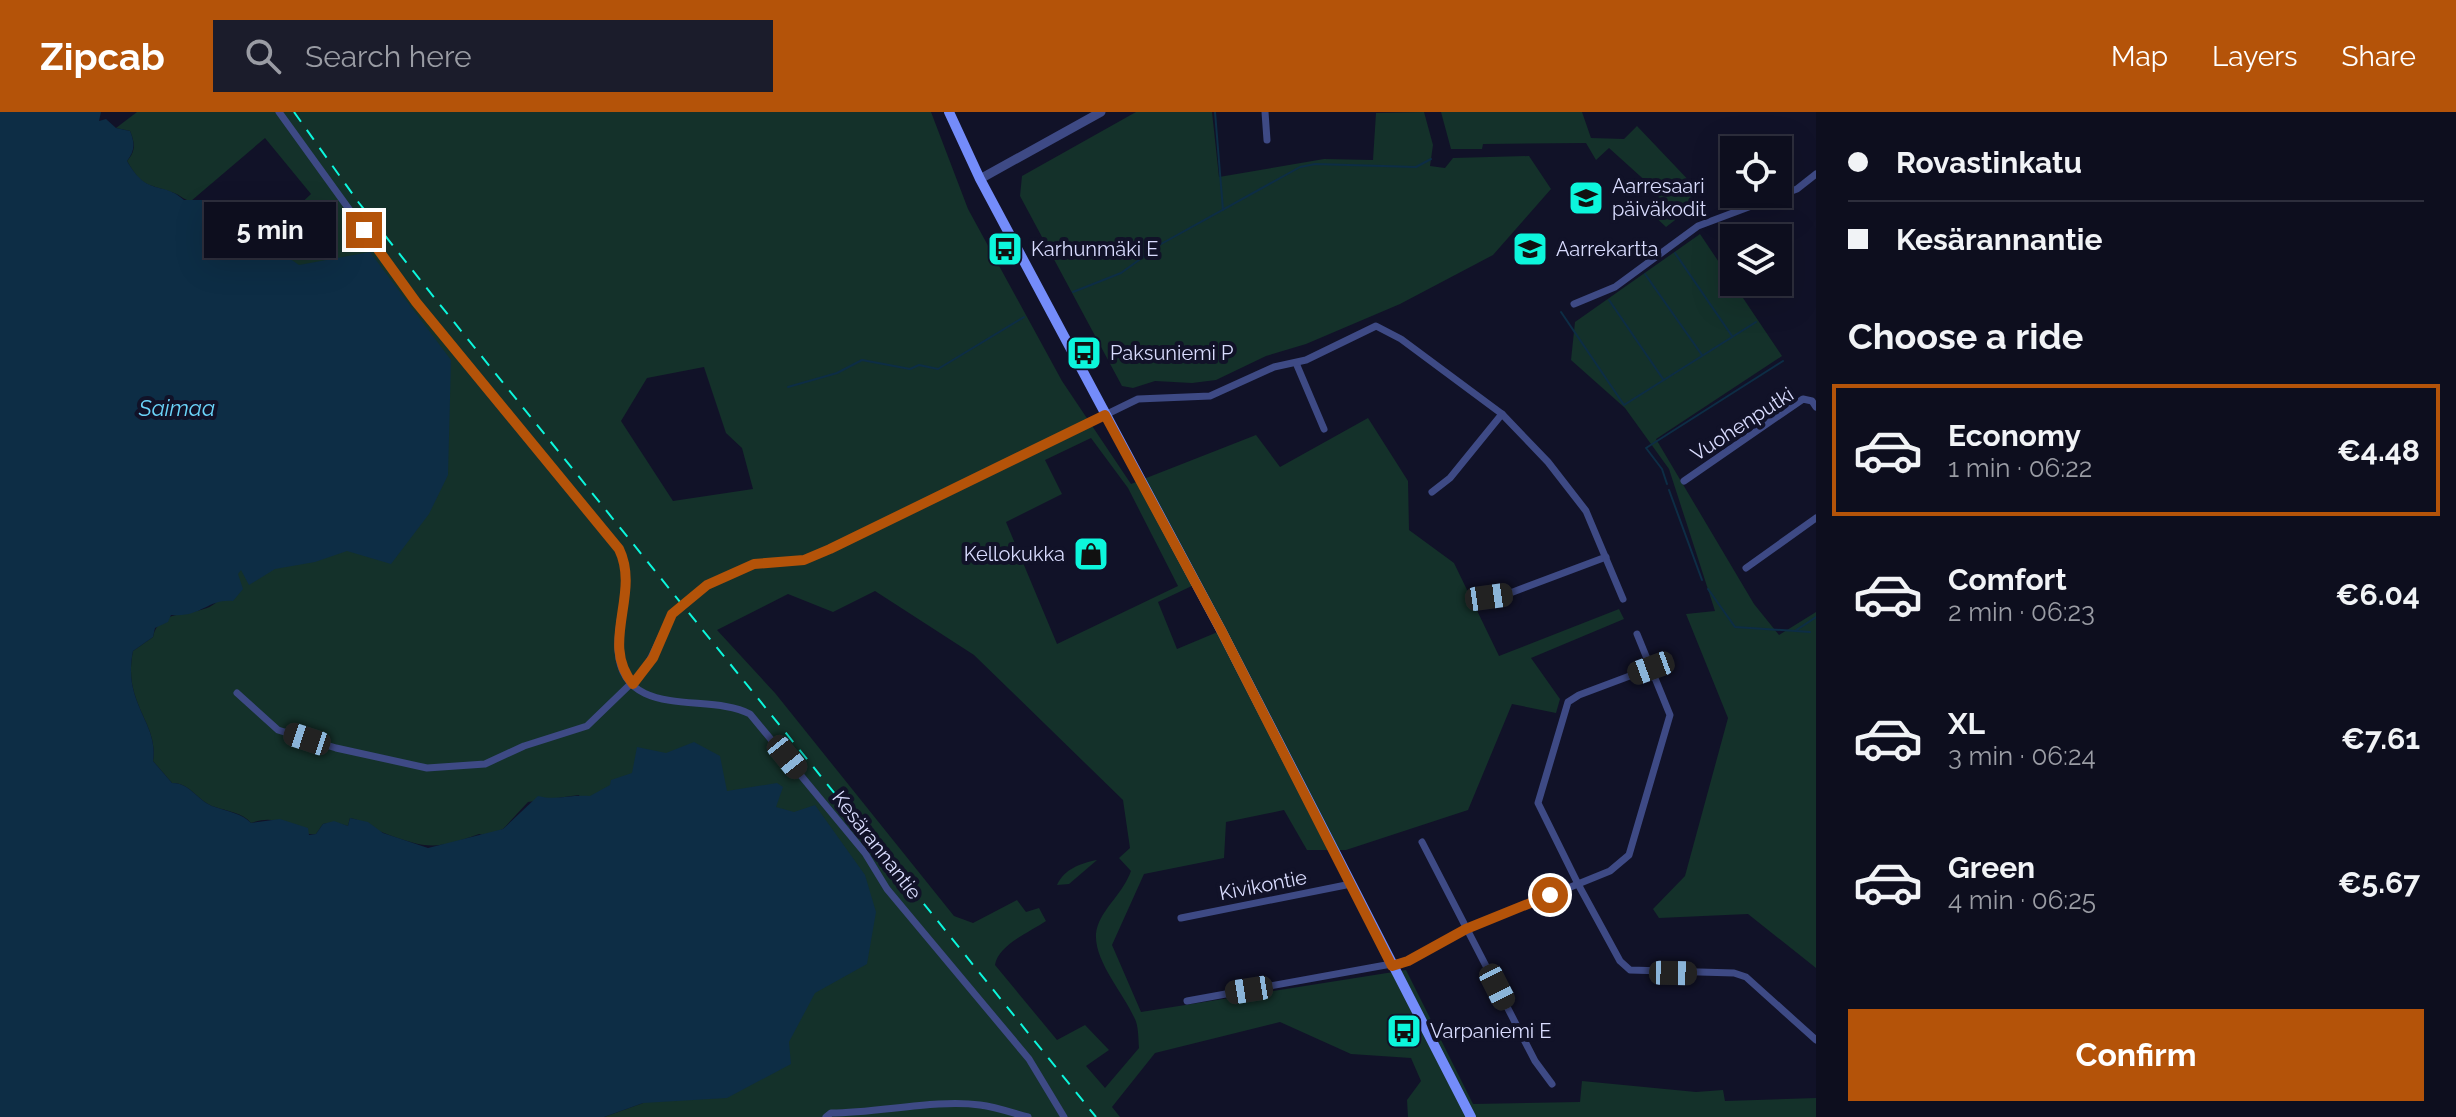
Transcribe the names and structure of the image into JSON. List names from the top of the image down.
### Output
{
  "streets": {
    "street": ["Vuohenputki", "Kesärannantie", "Kivikontie"]
  },
  "water": ["Saimaa"],
  "places": {
    "school or university": ["Aarresaari päiväkodit", "Aarrekartta"],
    "bus stop": ["Karhunmäki E", "Paksuniemi P", "Varpaniemi E"],
    "shop": ["Kellokukka"]
  },
  "page": {
    "header": "Zipcab",
    "search": "Search here",
    "nav": ["Map", "Layers", "Share"],
    "banner": ["Rovastinkatu", "Kesärannantie"],
    "bubble": "5 min",
    "heading": "Choose a ride",
    "list": [
      {
        "name": "Economy",
        "note": "1 min · 06:22",
        "value": "€4.48"
      },
      {
        "name": "Comfort",
        "note": "2 min · 06:23",
        "value": "€6.04"
      },
      {
        "name": "XL",
        "note": "3 min · 06:24",
        "value": "€7.61"
      },
      {
        "name": "Green",
        "note": "4 min · 06:25",
        "value": "€5.67"
      }
    ],
    "buttons": "Confirm"
  }
}
